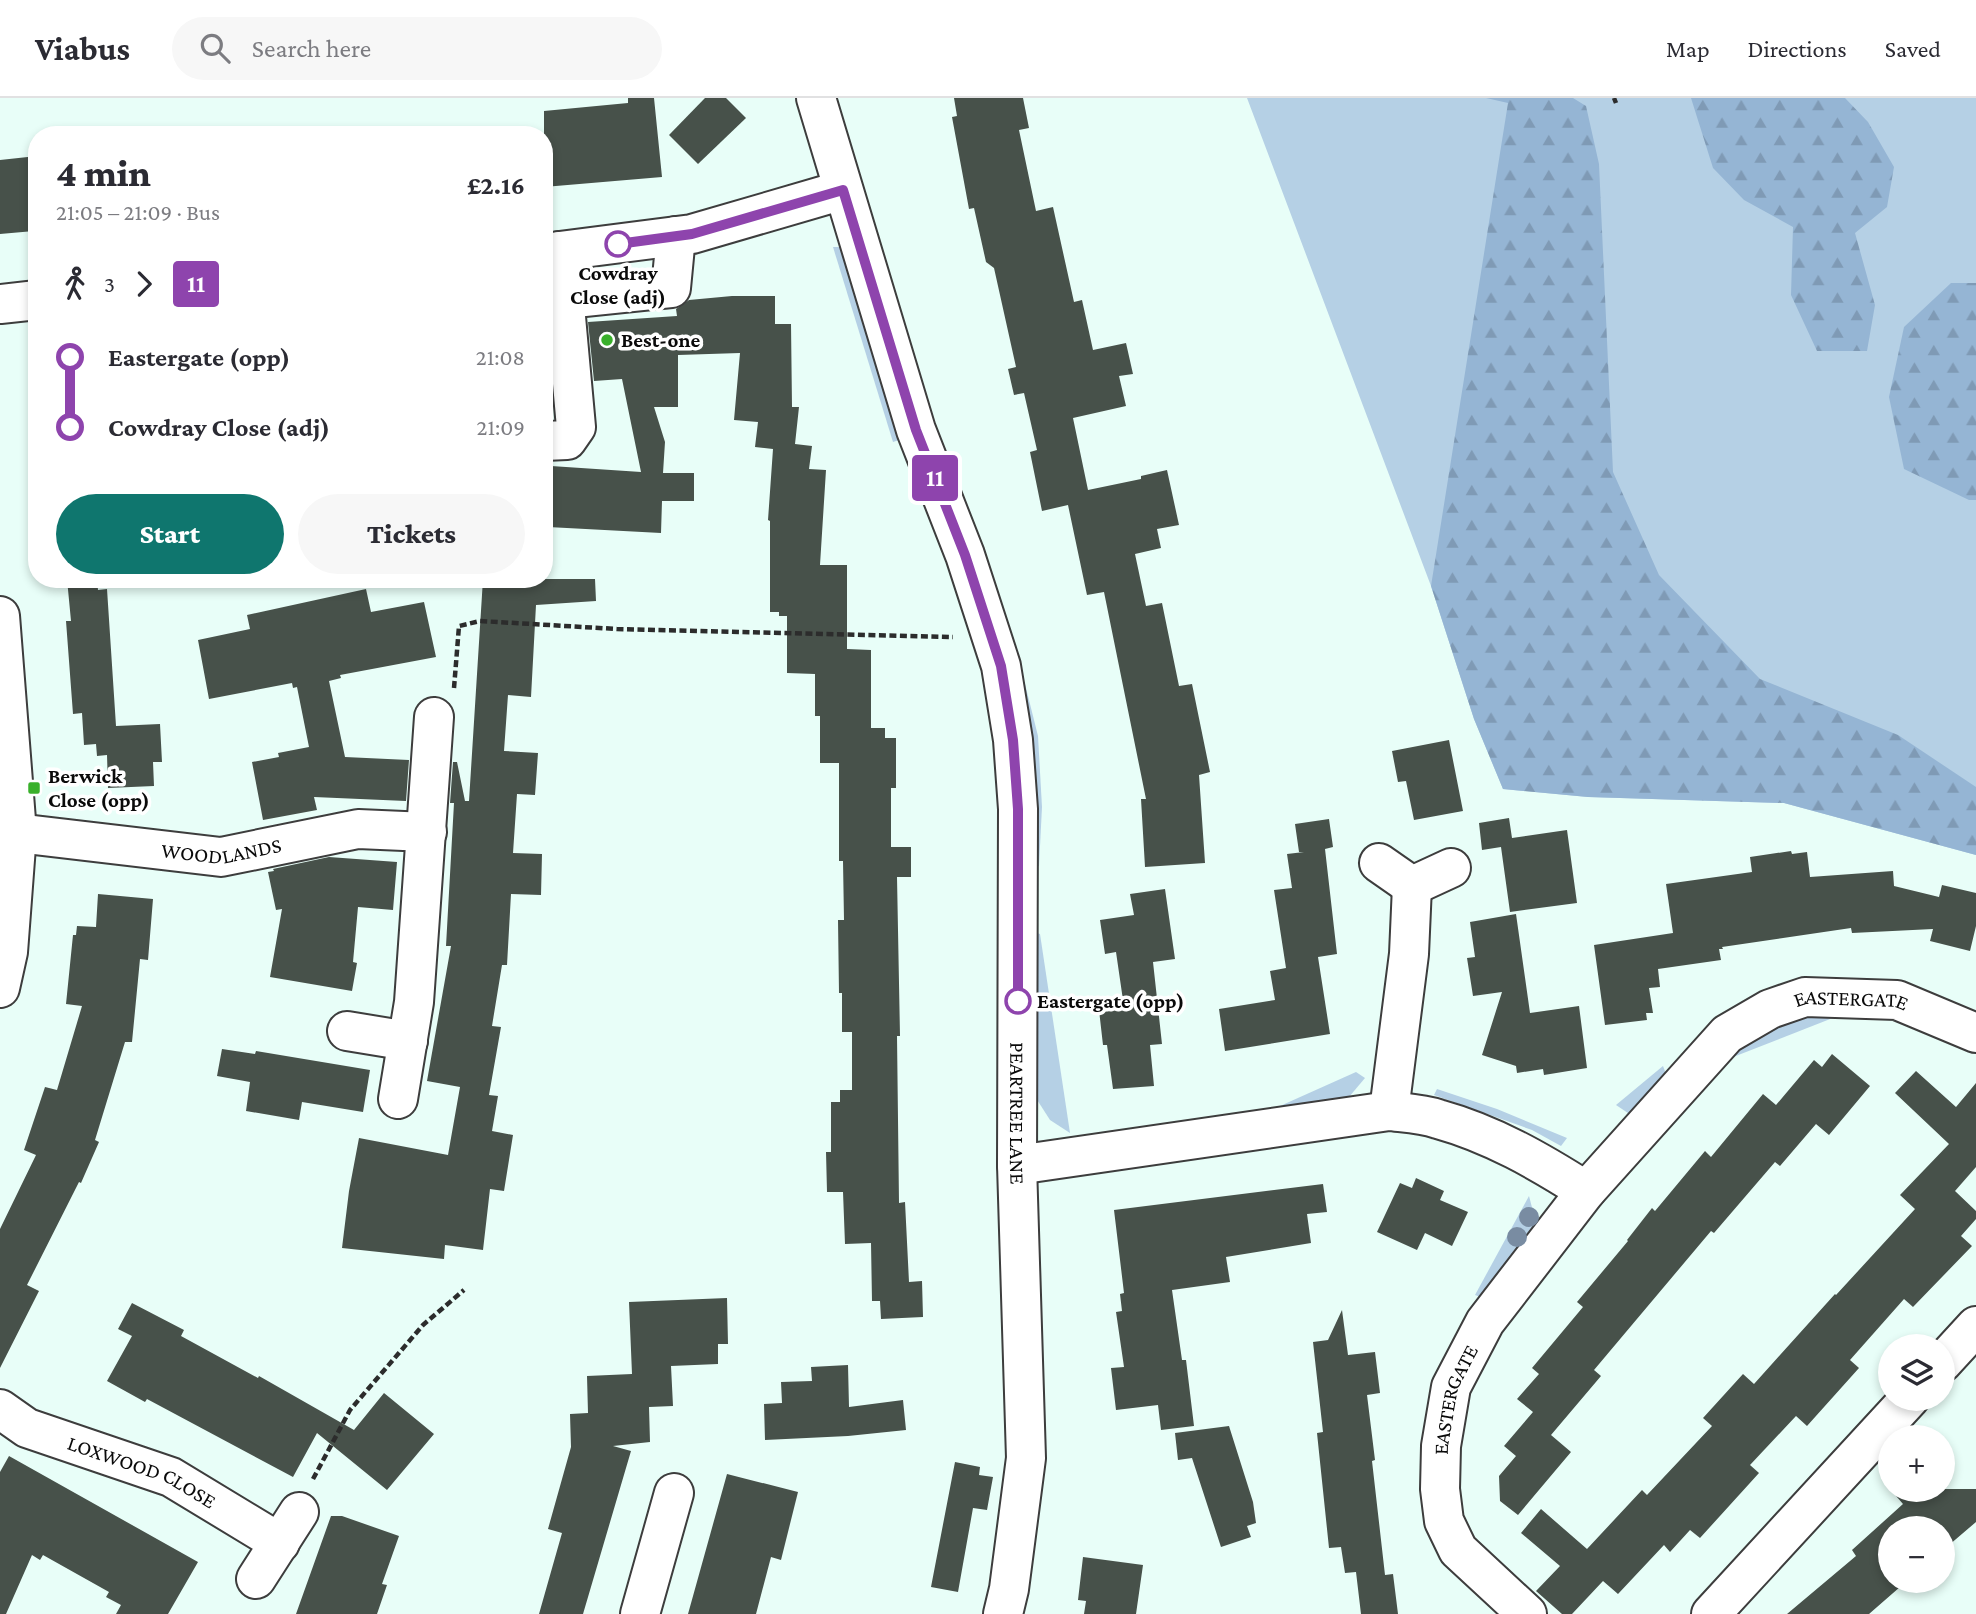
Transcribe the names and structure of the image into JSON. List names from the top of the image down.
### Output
{
  "streets": {
    "street": [
      "WOODLANDS",
      "EASTERGATE",
      "PEARTREE LANE",
      "LOXWOOD CLOSE"
    ]
  },
  "places": {
    "other": ["Cowdray Close (adj)", "Best-one", "Eastergate (opp)"],
    "transit": ["Berwick Close (opp)"]
  },
  "lines": ["bus line 11"],
  "page": {
    "header": "Viabus",
    "search": "Search here",
    "nav": ["Map", "Directions", "Saved"],
    "on_map": "11",
    "heading": ["4 min", "21:05 – 21:09 · Bus", "£2.16"],
    "legs": ["3", "11"],
    "list": [
      {
        "name": "Eastergate (opp)",
        "value": "21:08"
      },
      {
        "name": "Cowdray Close (adj)",
        "value": "21:09"
      }
    ],
    "buttons": ["Start", "Tickets"],
    "map_buttons": ["+", "−"]
  }
}
